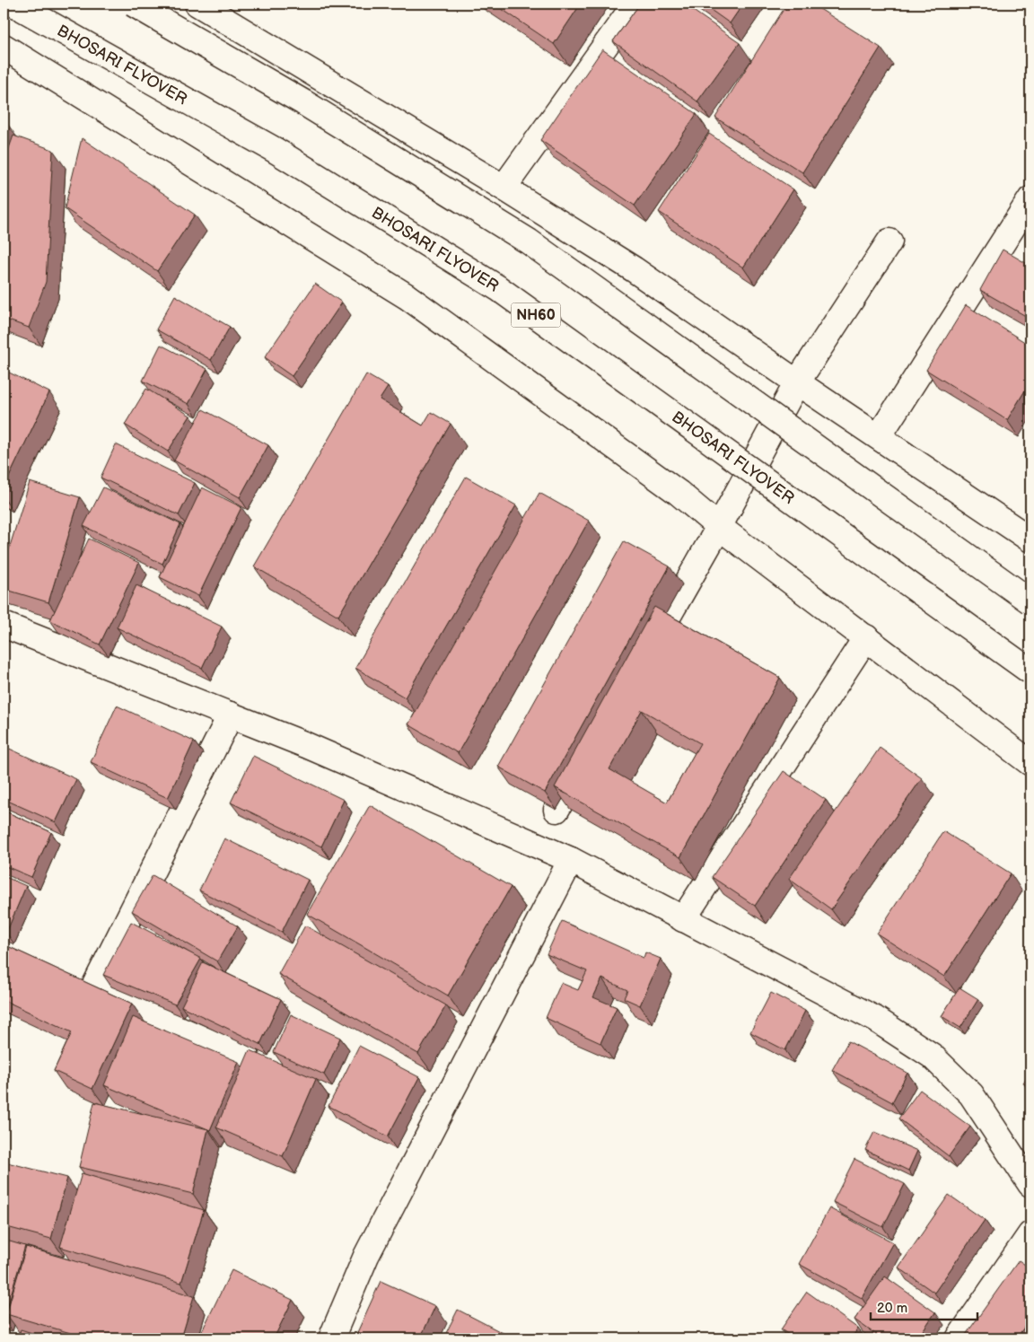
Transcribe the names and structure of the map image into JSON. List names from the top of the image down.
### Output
{
  "streets": {
    "main road": ["BHOSARI FLYOVER", "NH60"]
  },
  "scale_bar": "20 m"
}
